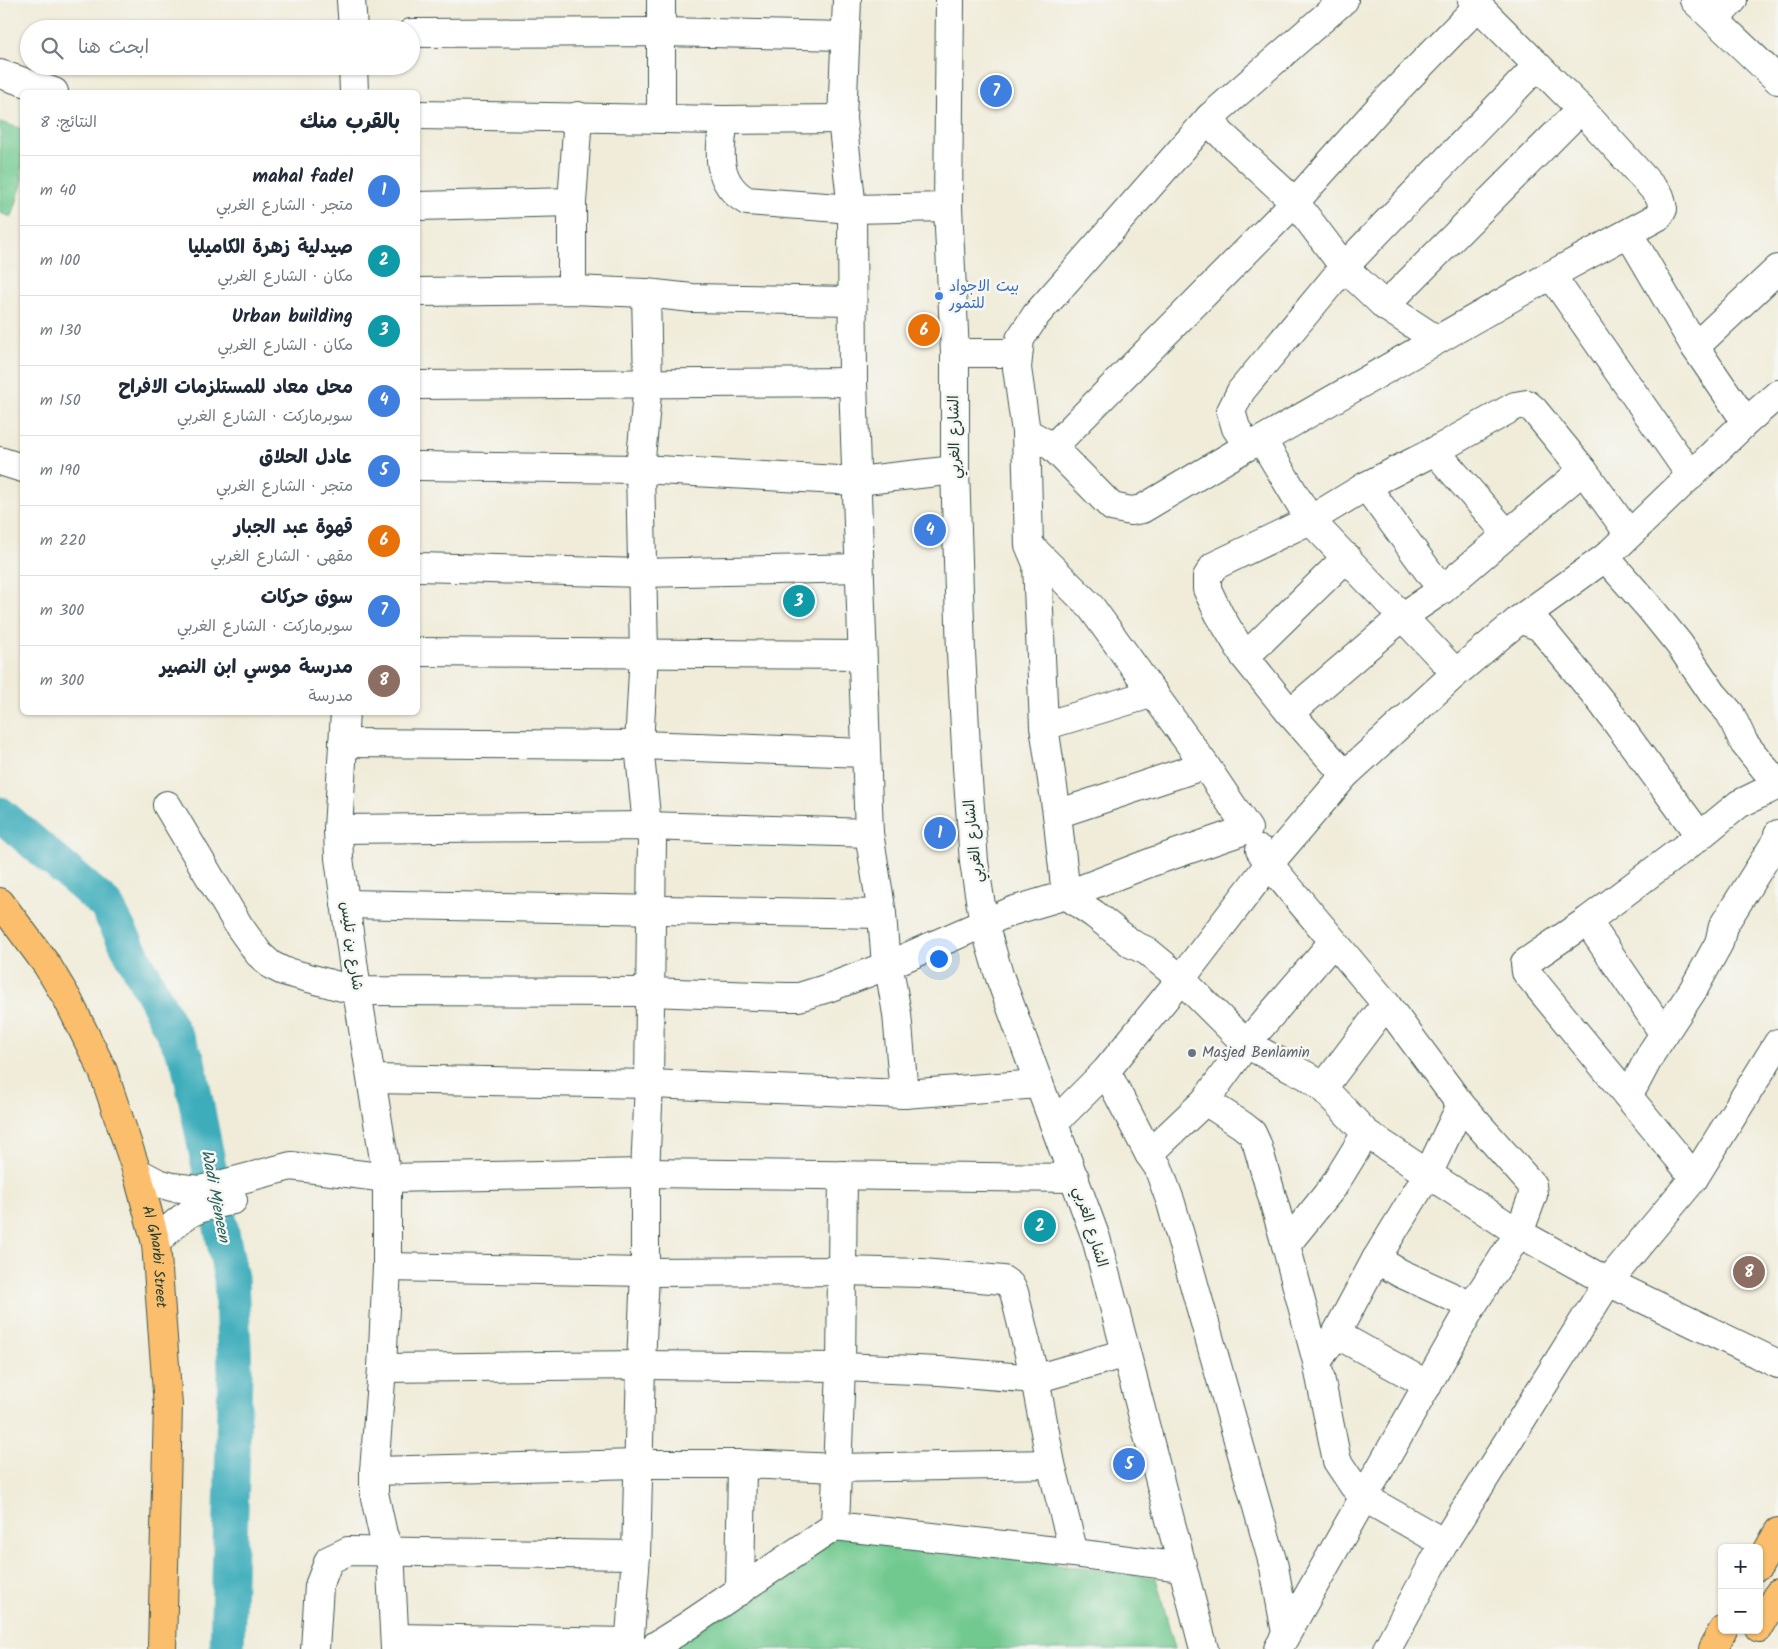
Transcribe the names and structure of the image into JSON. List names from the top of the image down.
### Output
{
  "streets": {
    "highway": ["Al Gharbi Street"],
    "street": ["الشارع الغربي", "شارع بن تليس"]
  },
  "water": ["Wadi Mjeneen"],
  "places": ["بيت الاجواد للتمور", "Masjed Benlamin"],
  "page": {
    "search": "ابحث هنا",
    "pins": [
      "7",
      "6",
      "4",
      "3",
      "1",
      "2",
      "8",
      "5"
    ],
    "heading": ["بالقرب منك", "النتائج: 8"],
    "list": [
      {
        "mark": "1",
        "name": "mahal fadel",
        "note": "متجر · الشارع الغربي",
        "value": "40 m"
      },
      {
        "mark": "2",
        "name": "صيدلية زهرة الكاميليا",
        "note": "مكان · الشارع الغربي",
        "value": "100 m"
      },
      {
        "mark": "3",
        "name": "Urban building",
        "note": "مكان · الشارع الغربي",
        "value": "130 m"
      },
      {
        "mark": "4",
        "name": "محل معاد للمستلزمات الافراح",
        "note": "سوبرماركت · الشارع الغربي",
        "value": "150 m"
      },
      {
        "mark": "5",
        "name": "عادل الحلاق",
        "note": "متجر · الشارع الغربي",
        "value": "190 m"
      },
      {
        "mark": "6",
        "name": "قهوة عبد الجبار",
        "note": "مقهى · الشارع الغربي",
        "value": "220 m"
      },
      {
        "mark": "7",
        "name": "سوق حركات",
        "note": "سوبرماركت · الشارع الغربي",
        "value": "300 m"
      },
      {
        "mark": "8",
        "name": "مدرسة موسي ابن النصير",
        "note": "مدرسة",
        "value": "300 m"
      }
    ],
    "map_buttons": ["+", "−"]
  }
}
